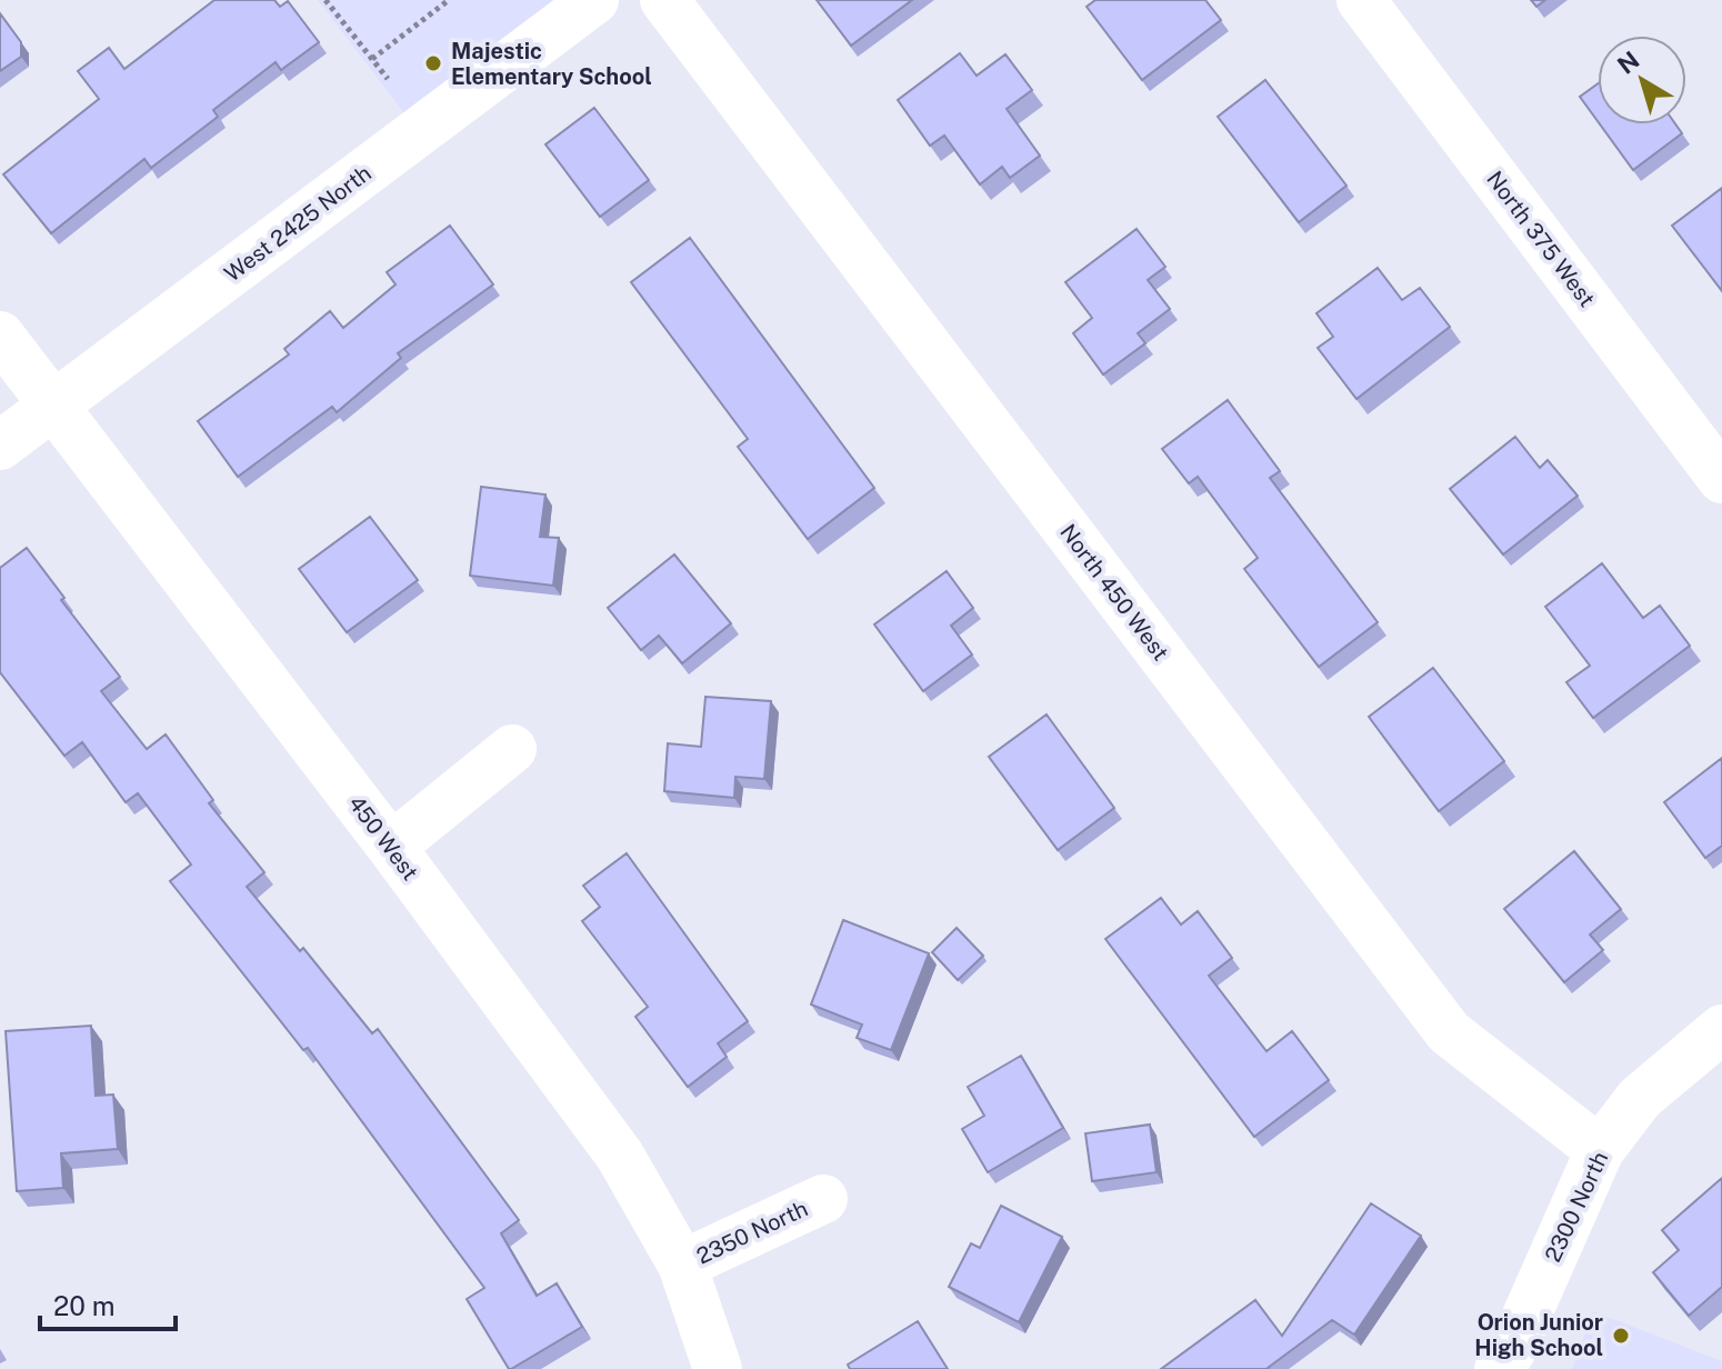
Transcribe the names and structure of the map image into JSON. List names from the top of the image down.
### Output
{
  "streets": {
    "street": [
      "West 2425 North",
      "North 375 West",
      "North 450 West",
      "450 West",
      "2300 North",
      "2350 North"
    ]
  },
  "crossings": [
    ["West 2425 North", "450 West"],
    ["North 450 West", "2300 North"],
    ["450 West", "2350 North"]
  ],
  "places": ["Majestic Elementary School", "Orion Junior High School"],
  "scale_bar": "20 m",
  "north": "top left"
}
